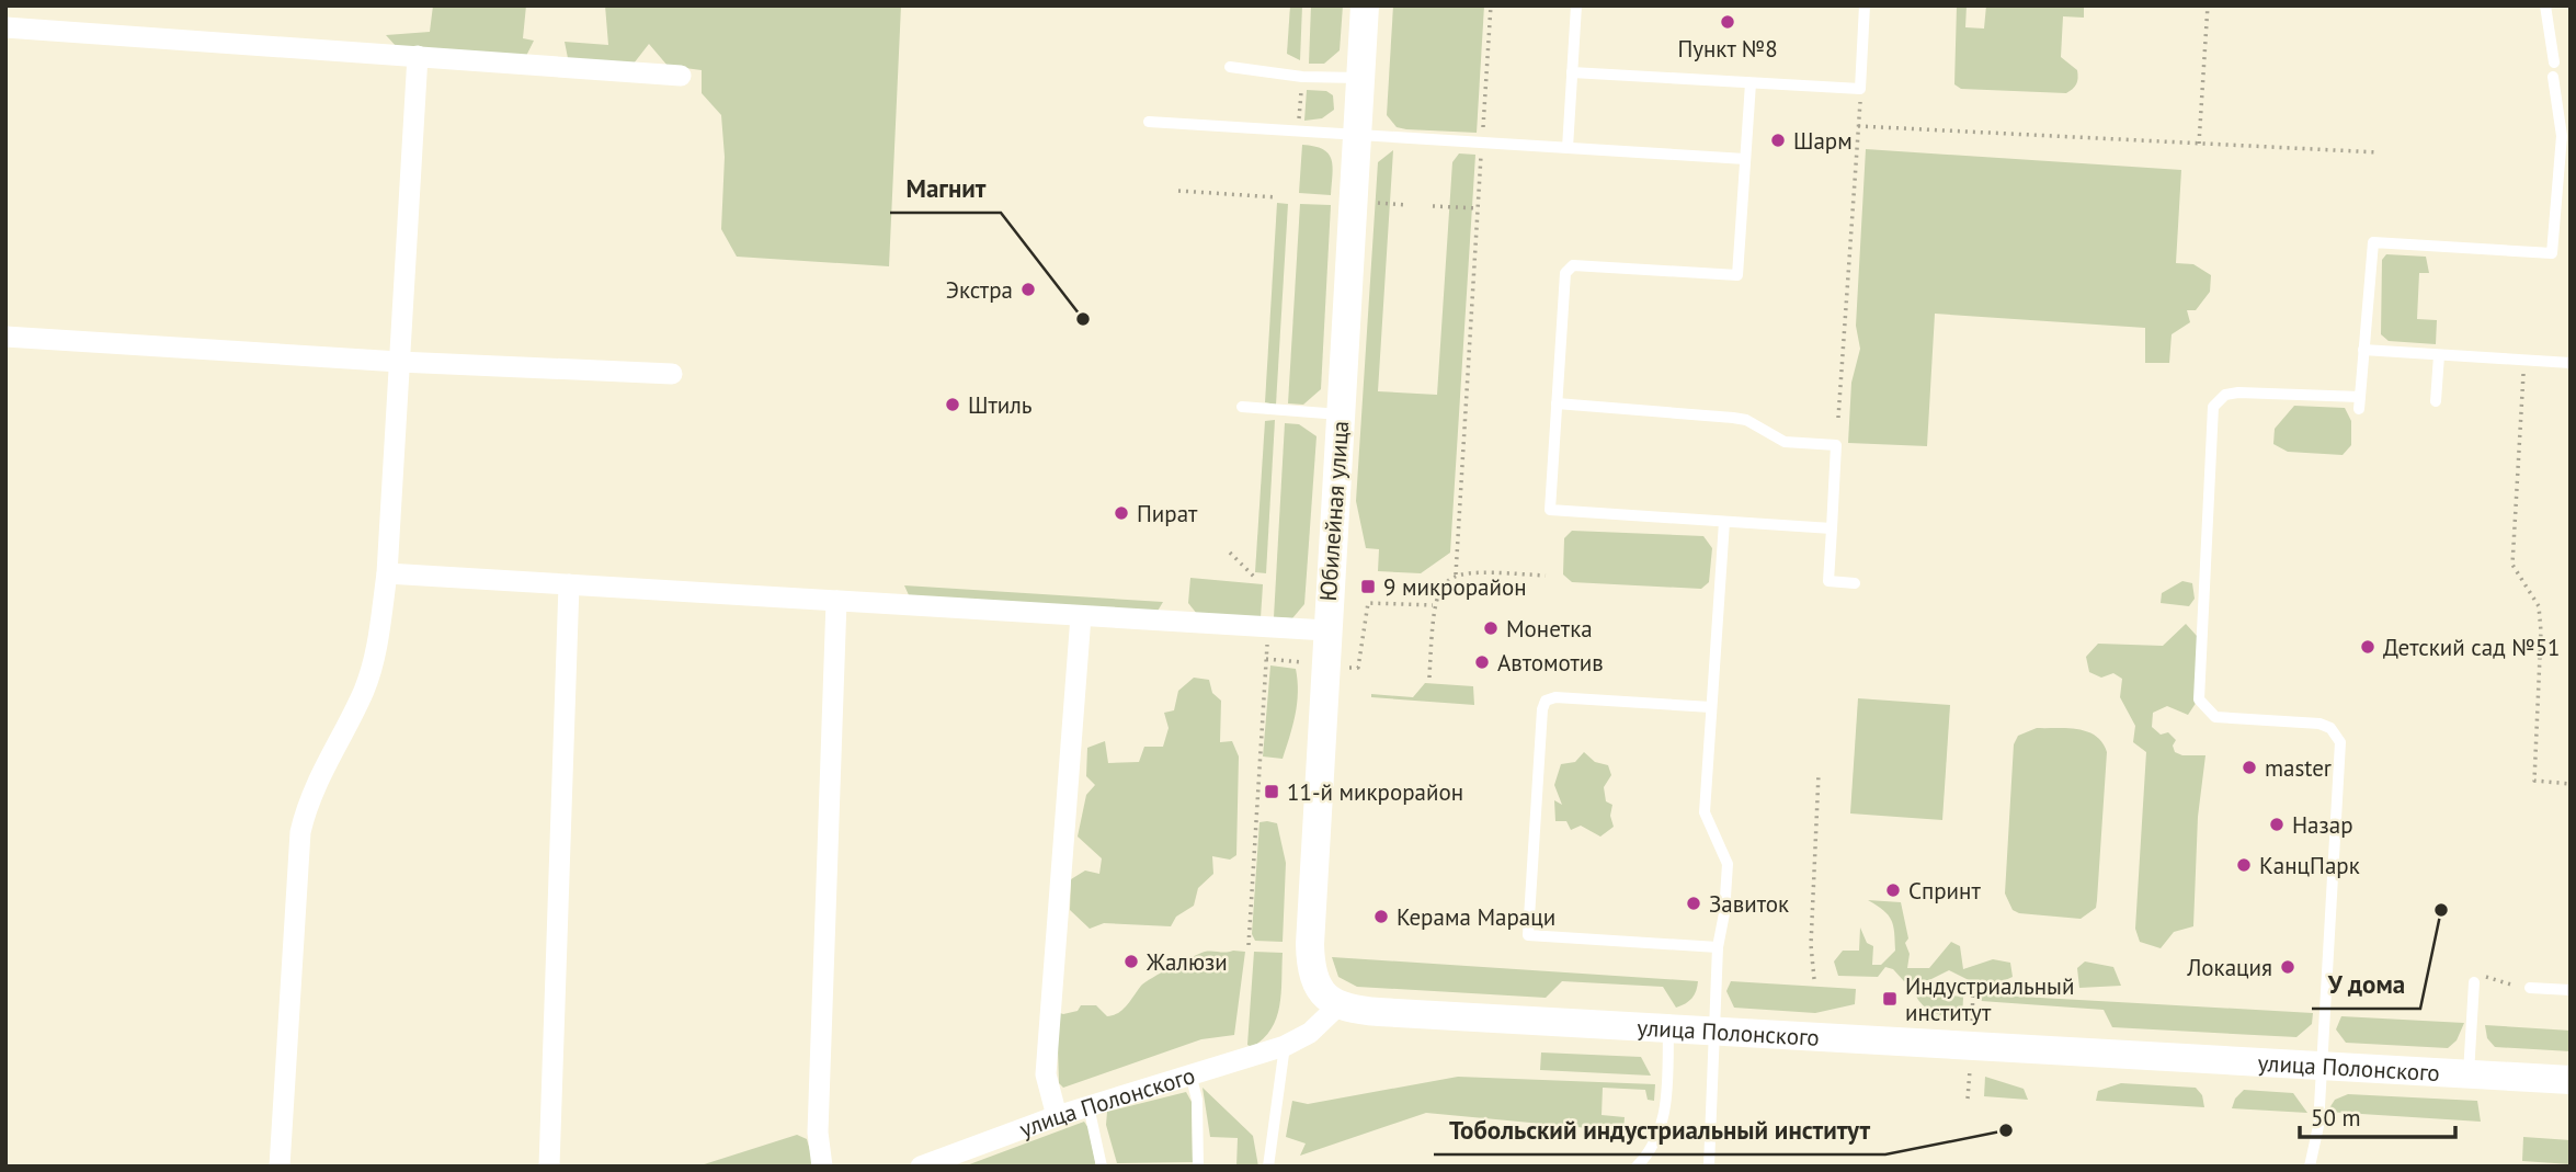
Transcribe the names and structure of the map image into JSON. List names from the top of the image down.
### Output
{
  "streets": {
    "main road": ["Юбилейная улица", "улица Полонского"]
  },
  "crossings": [
    ["Юбилейная улица", "улица Полонского"]
  ],
  "places": {
    "other": [
      "Пункт №8",
      "Шарм",
      "Экстра",
      "Магнит",
      "Штиль",
      "Пират",
      "Монетка",
      "Детский сад №51",
      "Автомотив",
      "master",
      "Назар",
      "КанцПарк",
      "Спринт",
      "Завиток",
      "У дома",
      "Керама Мараци",
      "Жалюзи",
      "Локация",
      "Тобольский индустриальный институт"
    ],
    "transit": ["9 микрорайон", "11-й микрорайон", "Индустриальный институт"]
  },
  "scale_bar": "50 m"
}
